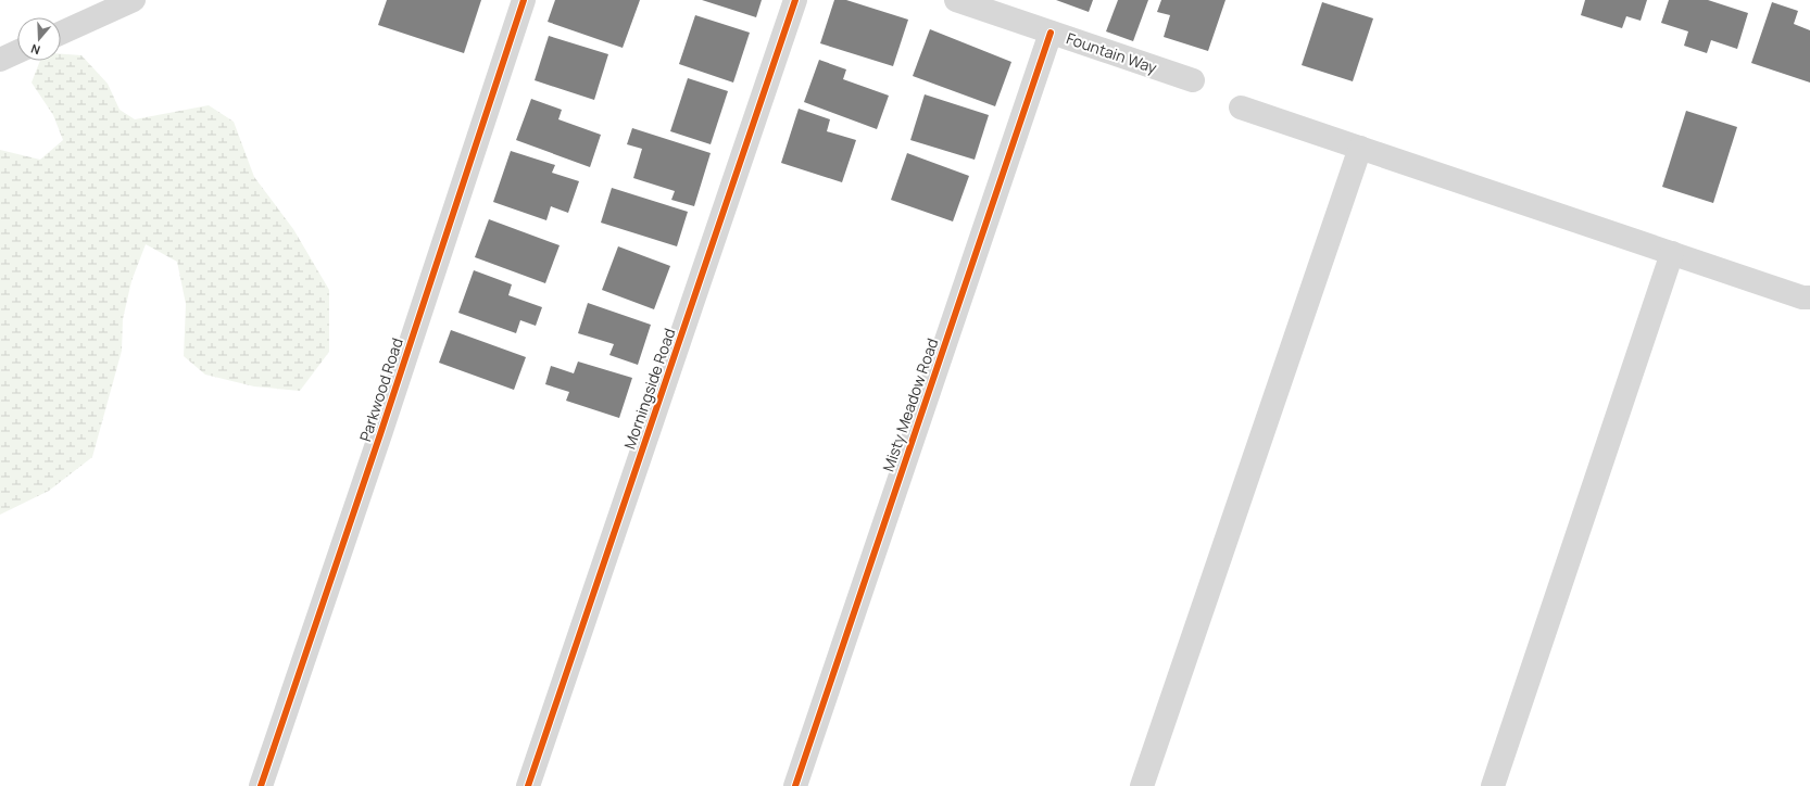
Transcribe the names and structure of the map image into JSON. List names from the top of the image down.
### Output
{
  "streets": {
    "street": [
      "Fountain Way",
      "Morningside Road",
      "Parkwood Road",
      "Misty Meadow Road"
    ]
  },
  "crossings": [
    ["Fountain Way", "Misty Meadow Road"]
  ],
  "north": "bottom"
}
